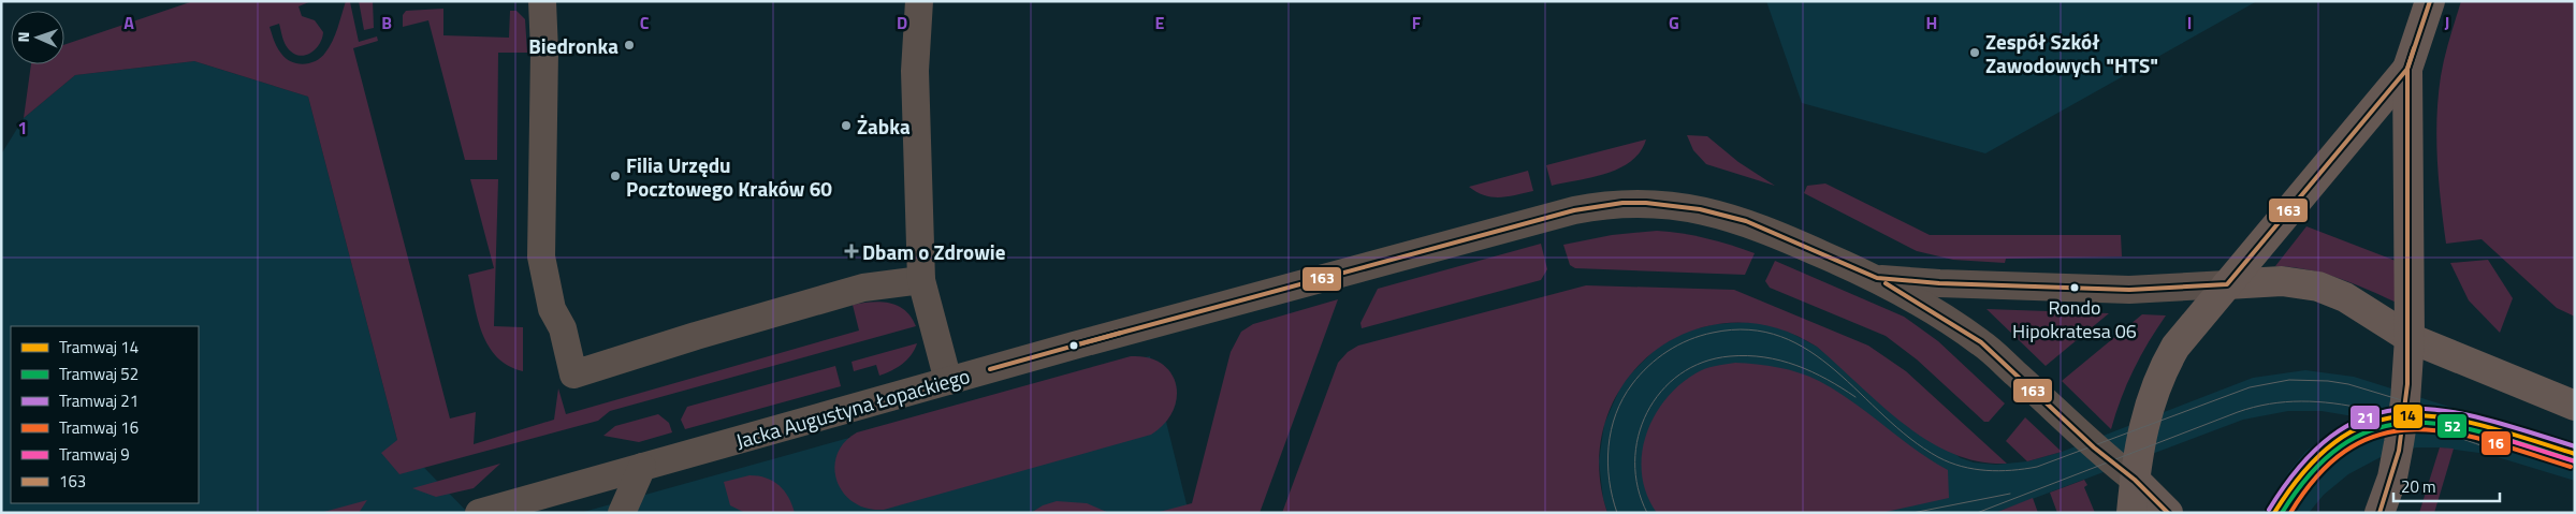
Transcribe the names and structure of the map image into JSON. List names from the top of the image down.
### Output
{
  "streets": {
    "street": ["Jacka Augustyna Łopackiego"]
  },
  "places": {
    "other": [
      "Biedronka",
      "Zespół Szkół Zawodowych \"HTS\"",
      "Żabka",
      "Filia Urzędu Pocztowego Kraków 60",
      "Rondo Hipokratesa 06"
    ],
    "health": ["Dbam o Zdrowie"]
  },
  "lines": [
    "transit line 163",
    "tram line 21",
    "tram line 14",
    "tram line 52",
    "tram line 16",
    "tram line 9"
  ],
  "legend": [
    "Tramwaj 14",
    "Tramwaj 52",
    "Tramwaj 21",
    "Tramwaj 16",
    "Tramwaj 9",
    "163"
  ],
  "scale_bar": "20 m",
  "north": "left",
  "grid": {
    "columns": [
      "A",
      "B",
      "C",
      "D",
      "E",
      "F",
      "G",
      "H",
      "I",
      "J"
    ],
    "rows": ["1"]
  }
}
